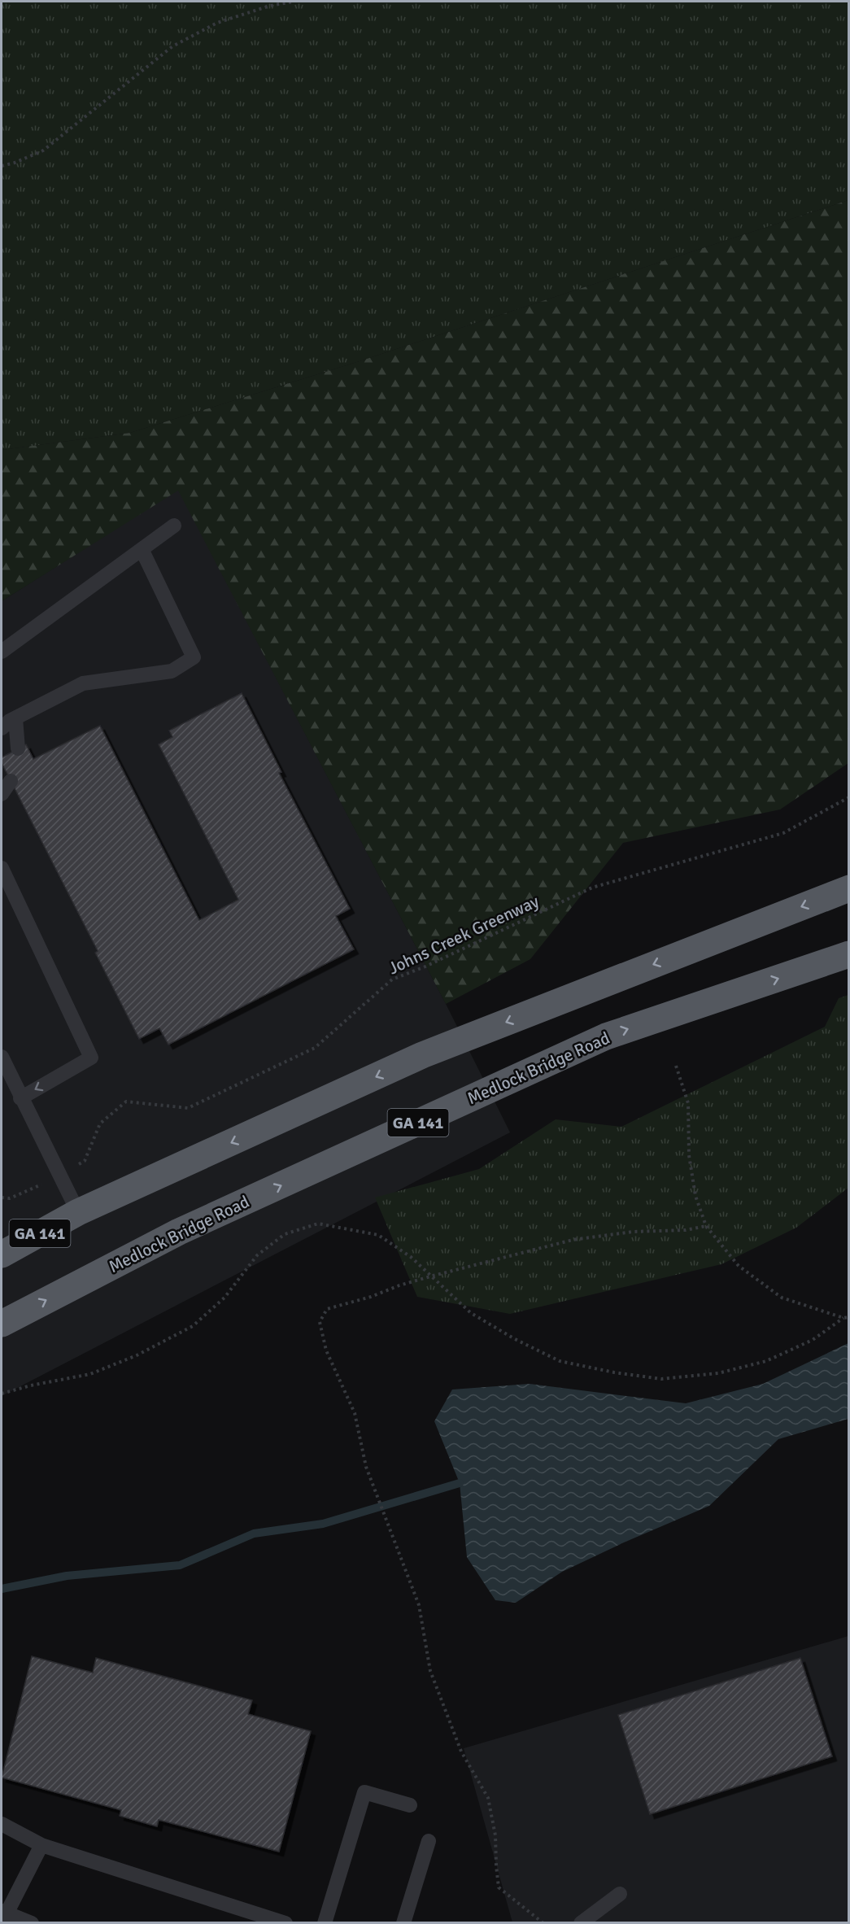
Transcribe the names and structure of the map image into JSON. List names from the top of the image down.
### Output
{
  "streets": {
    "highway": ["Medlock Bridge Road", "GA 141"],
    "path": ["Johns Creek Greenway"]
  }
}
